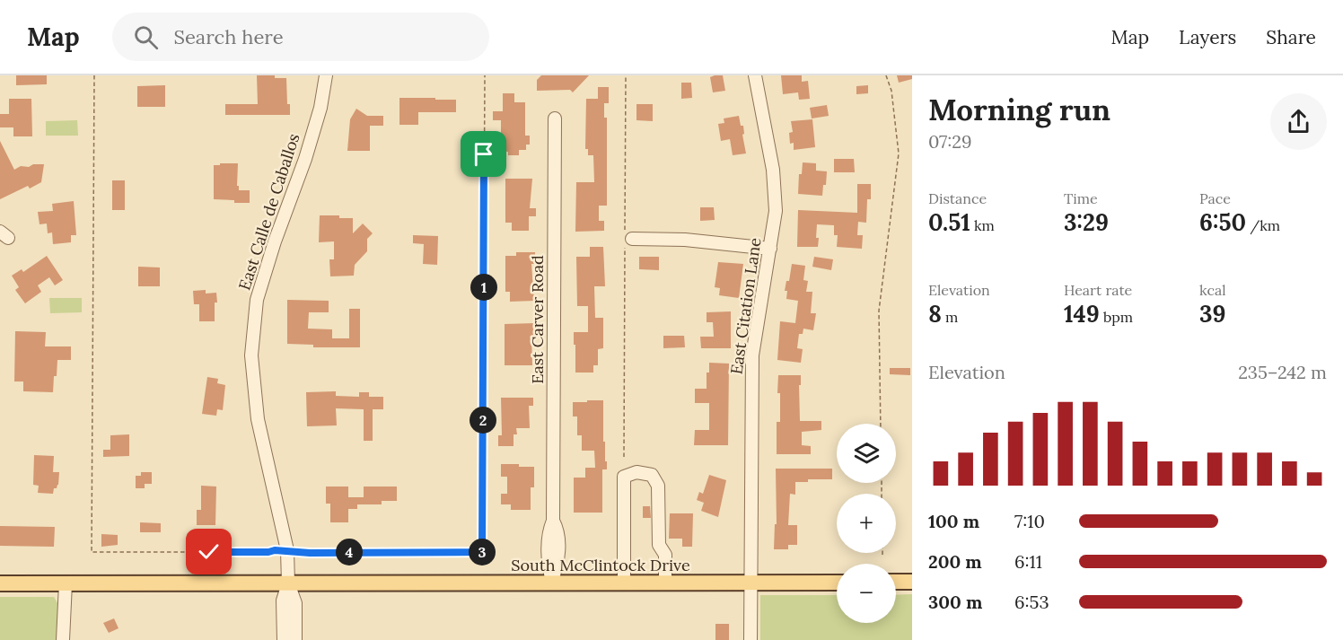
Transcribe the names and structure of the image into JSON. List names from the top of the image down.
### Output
{
  "streets": {
    "main road": ["South McClintock Drive"],
    "street": ["East Calle de Caballos", "East Citation Lane", "East Carver Road"]
  },
  "crossings": [
    ["East Calle de Caballos", "South McClintock Drive"],
    ["East Citation Lane", "South McClintock Drive"],
    ["East Carver Road", "South McClintock Drive"]
  ],
  "page": {
    "header": "Map",
    "search": "Search here",
    "nav": ["Map", "Layers", "Share"],
    "heading": ["Morning run", "07:29"],
    "stats": [
      ["Distance", "0.51 km"],
      ["Time", "3:29"],
      ["Pace", "6:50 /km"],
      ["Elevation", "8 m"],
      ["Heart rate", "149 bpm"],
      ["kcal", "39"]
    ],
    "pins": [
      "1",
      "2",
      "3",
      "4"
    ],
    "chart": ["Elevation", "235–242 m"],
    "map_buttons": ["+", "−"],
    "list": [
      {
        "name": "100 m",
        "note": "7:10"
      },
      {
        "name": "200 m",
        "note": "6:11"
      },
      {
        "name": "300 m",
        "note": "6:53"
      }
    ]
  }
}
